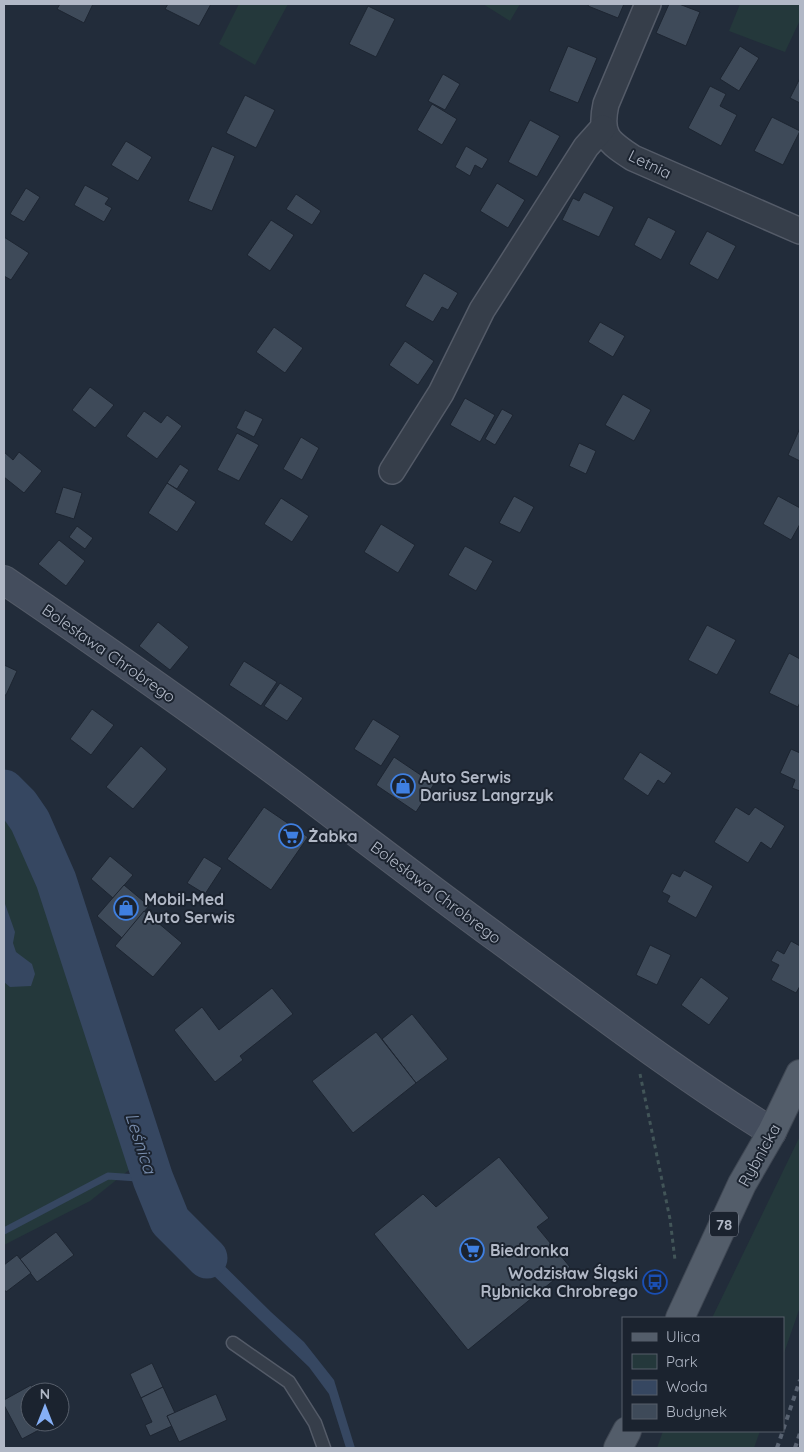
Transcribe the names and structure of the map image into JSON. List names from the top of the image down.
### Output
{
  "streets": {
    "main road": ["Rybnicka", "78"],
    "street": ["Letnia", "Bolesława Chrobrego"]
  },
  "crossings": [
    ["Bolesława Chrobrego", "Rybnicka"]
  ],
  "water": ["Leśnica"],
  "places": {
    "shop": ["Auto Serwis Dariusz Langrzyk", "Mobil-Med Auto Serwis"],
    "supermarket": ["Żabka", "Biedronka"],
    "bus stop": ["Wodzisław Śląski Rybnicka Chrobrego"]
  },
  "legend": [
    "Ulica",
    "Park",
    "Woda",
    "Budynek"
  ],
  "north": "top"
}
